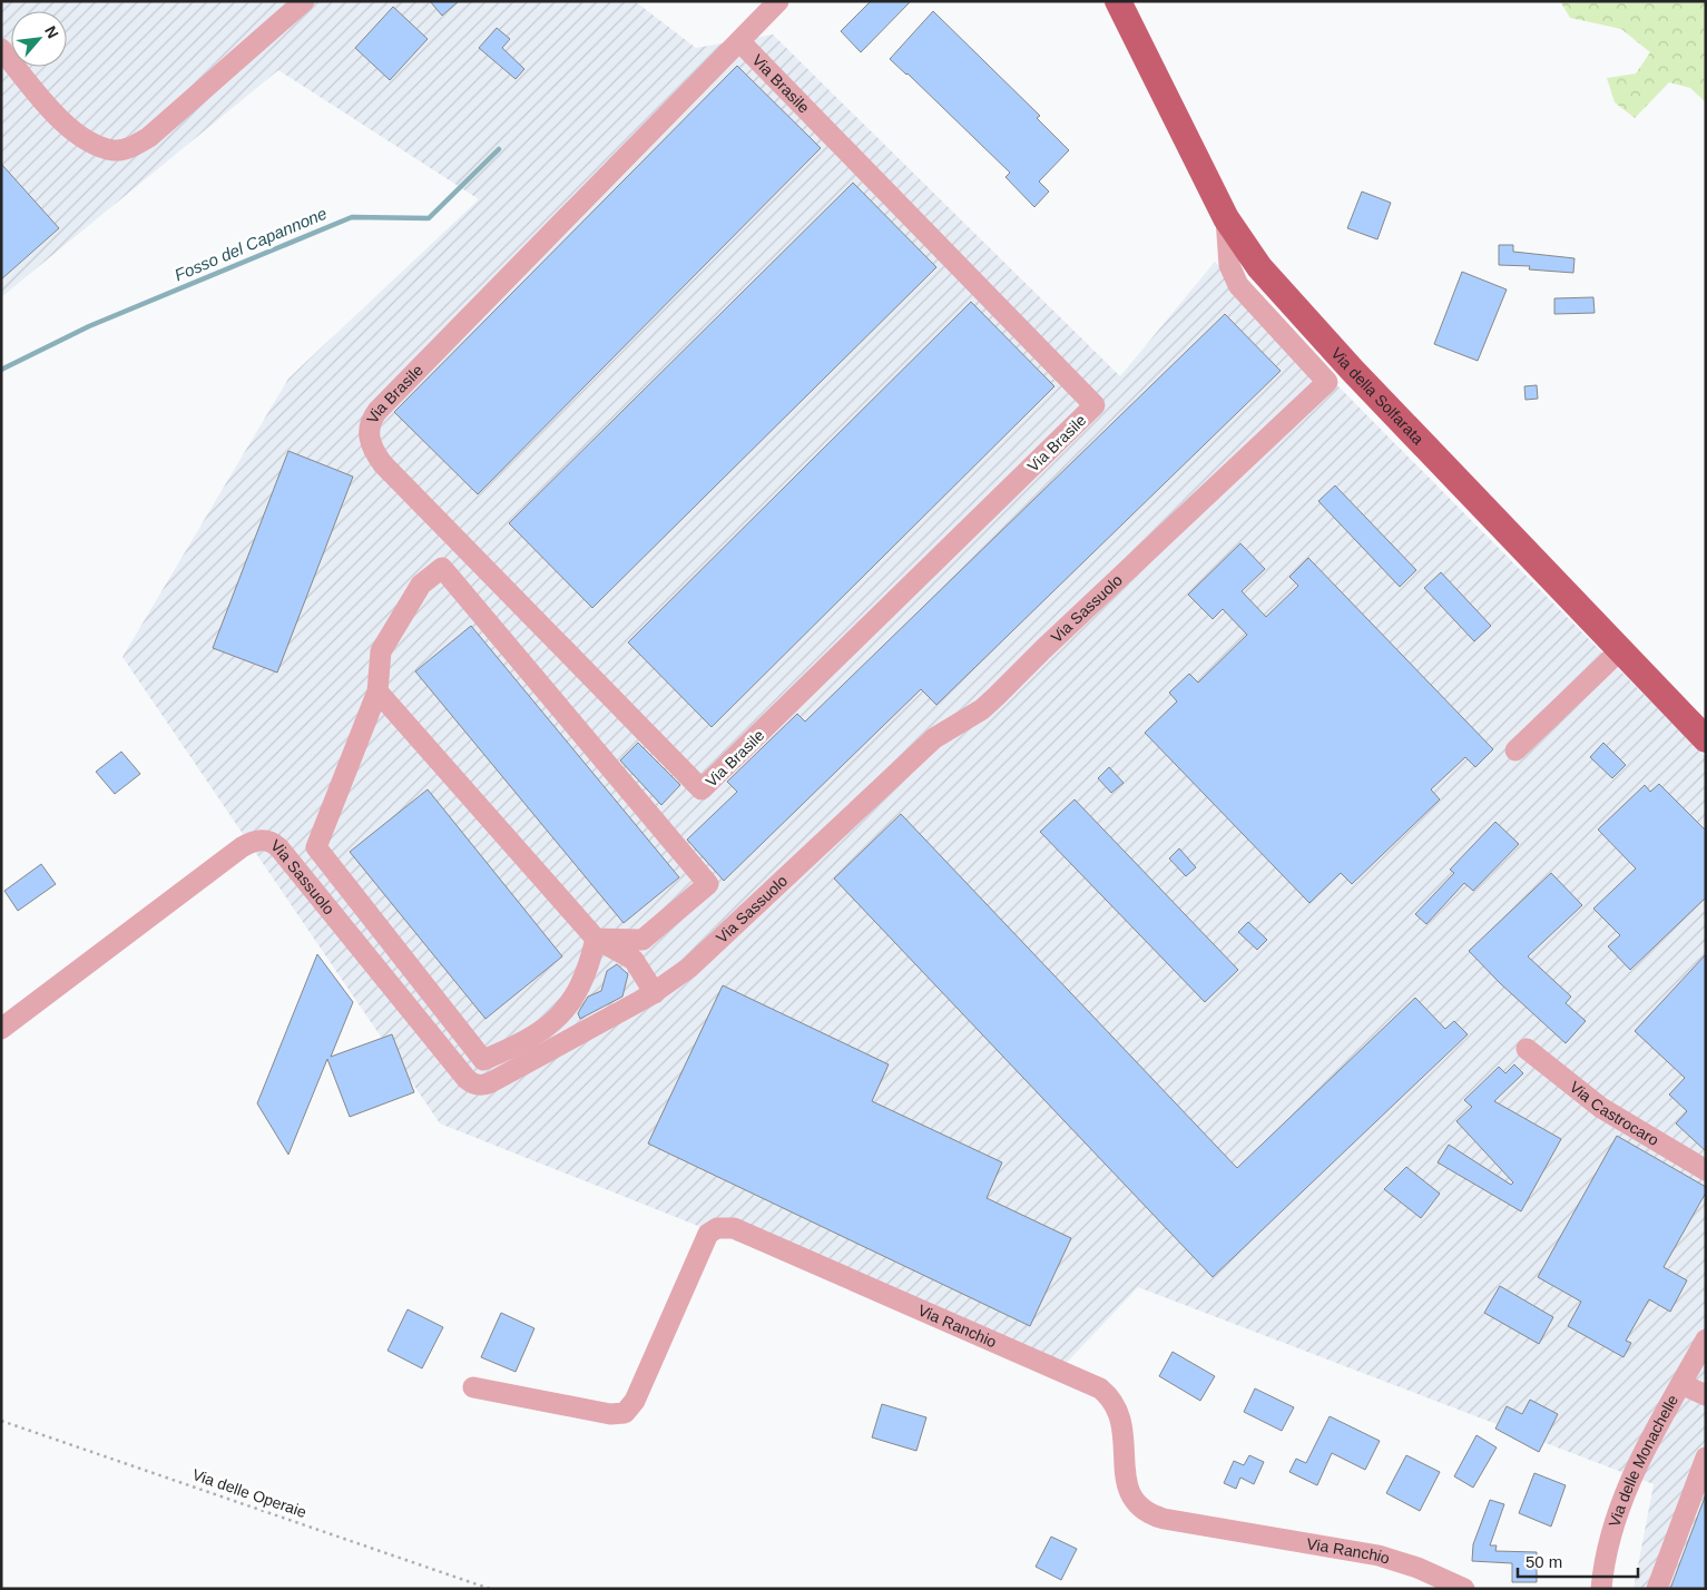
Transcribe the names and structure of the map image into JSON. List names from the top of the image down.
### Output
{
  "streets": {
    "main road": ["Via della Solfarata"],
    "street": [
      "Via Brasile",
      "Via Sassuolo",
      "Via Castrocaro",
      "Via Ranchio",
      "Via delle Monachelle"
    ],
    "path": ["Via delle Operaie"]
  },
  "crossings": [
    ["Via della Solfarata", "Via Sassuolo"]
  ],
  "water": ["Fosso del Capannone"],
  "scale_bar": "50 m",
  "north": "top right"
}
